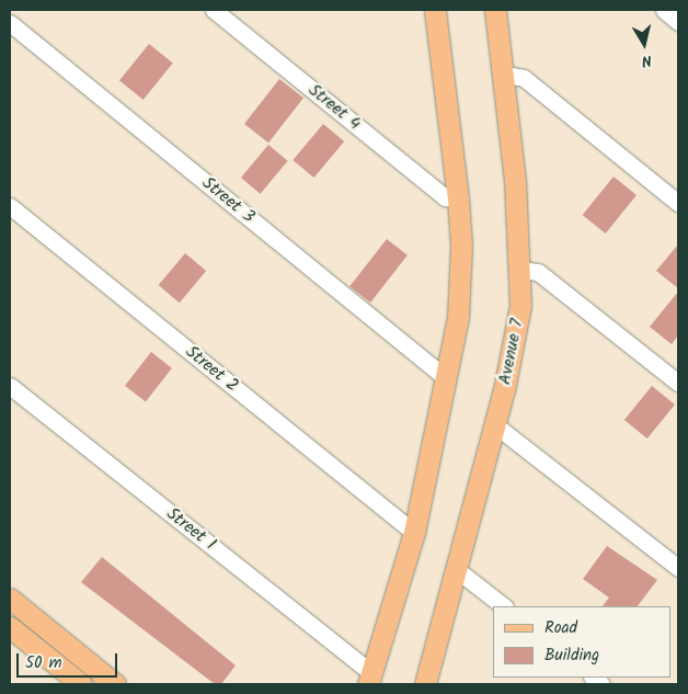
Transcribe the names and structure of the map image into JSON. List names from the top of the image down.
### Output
{
  "streets": {
    "main road": ["Avenue 7"],
    "street": [
      "Street 4",
      "Street 3",
      "Street 2",
      "Street 1"
    ]
  },
  "legend": ["Road", "Building"],
  "scale_bar": "50 m",
  "north": "bottom"
}
